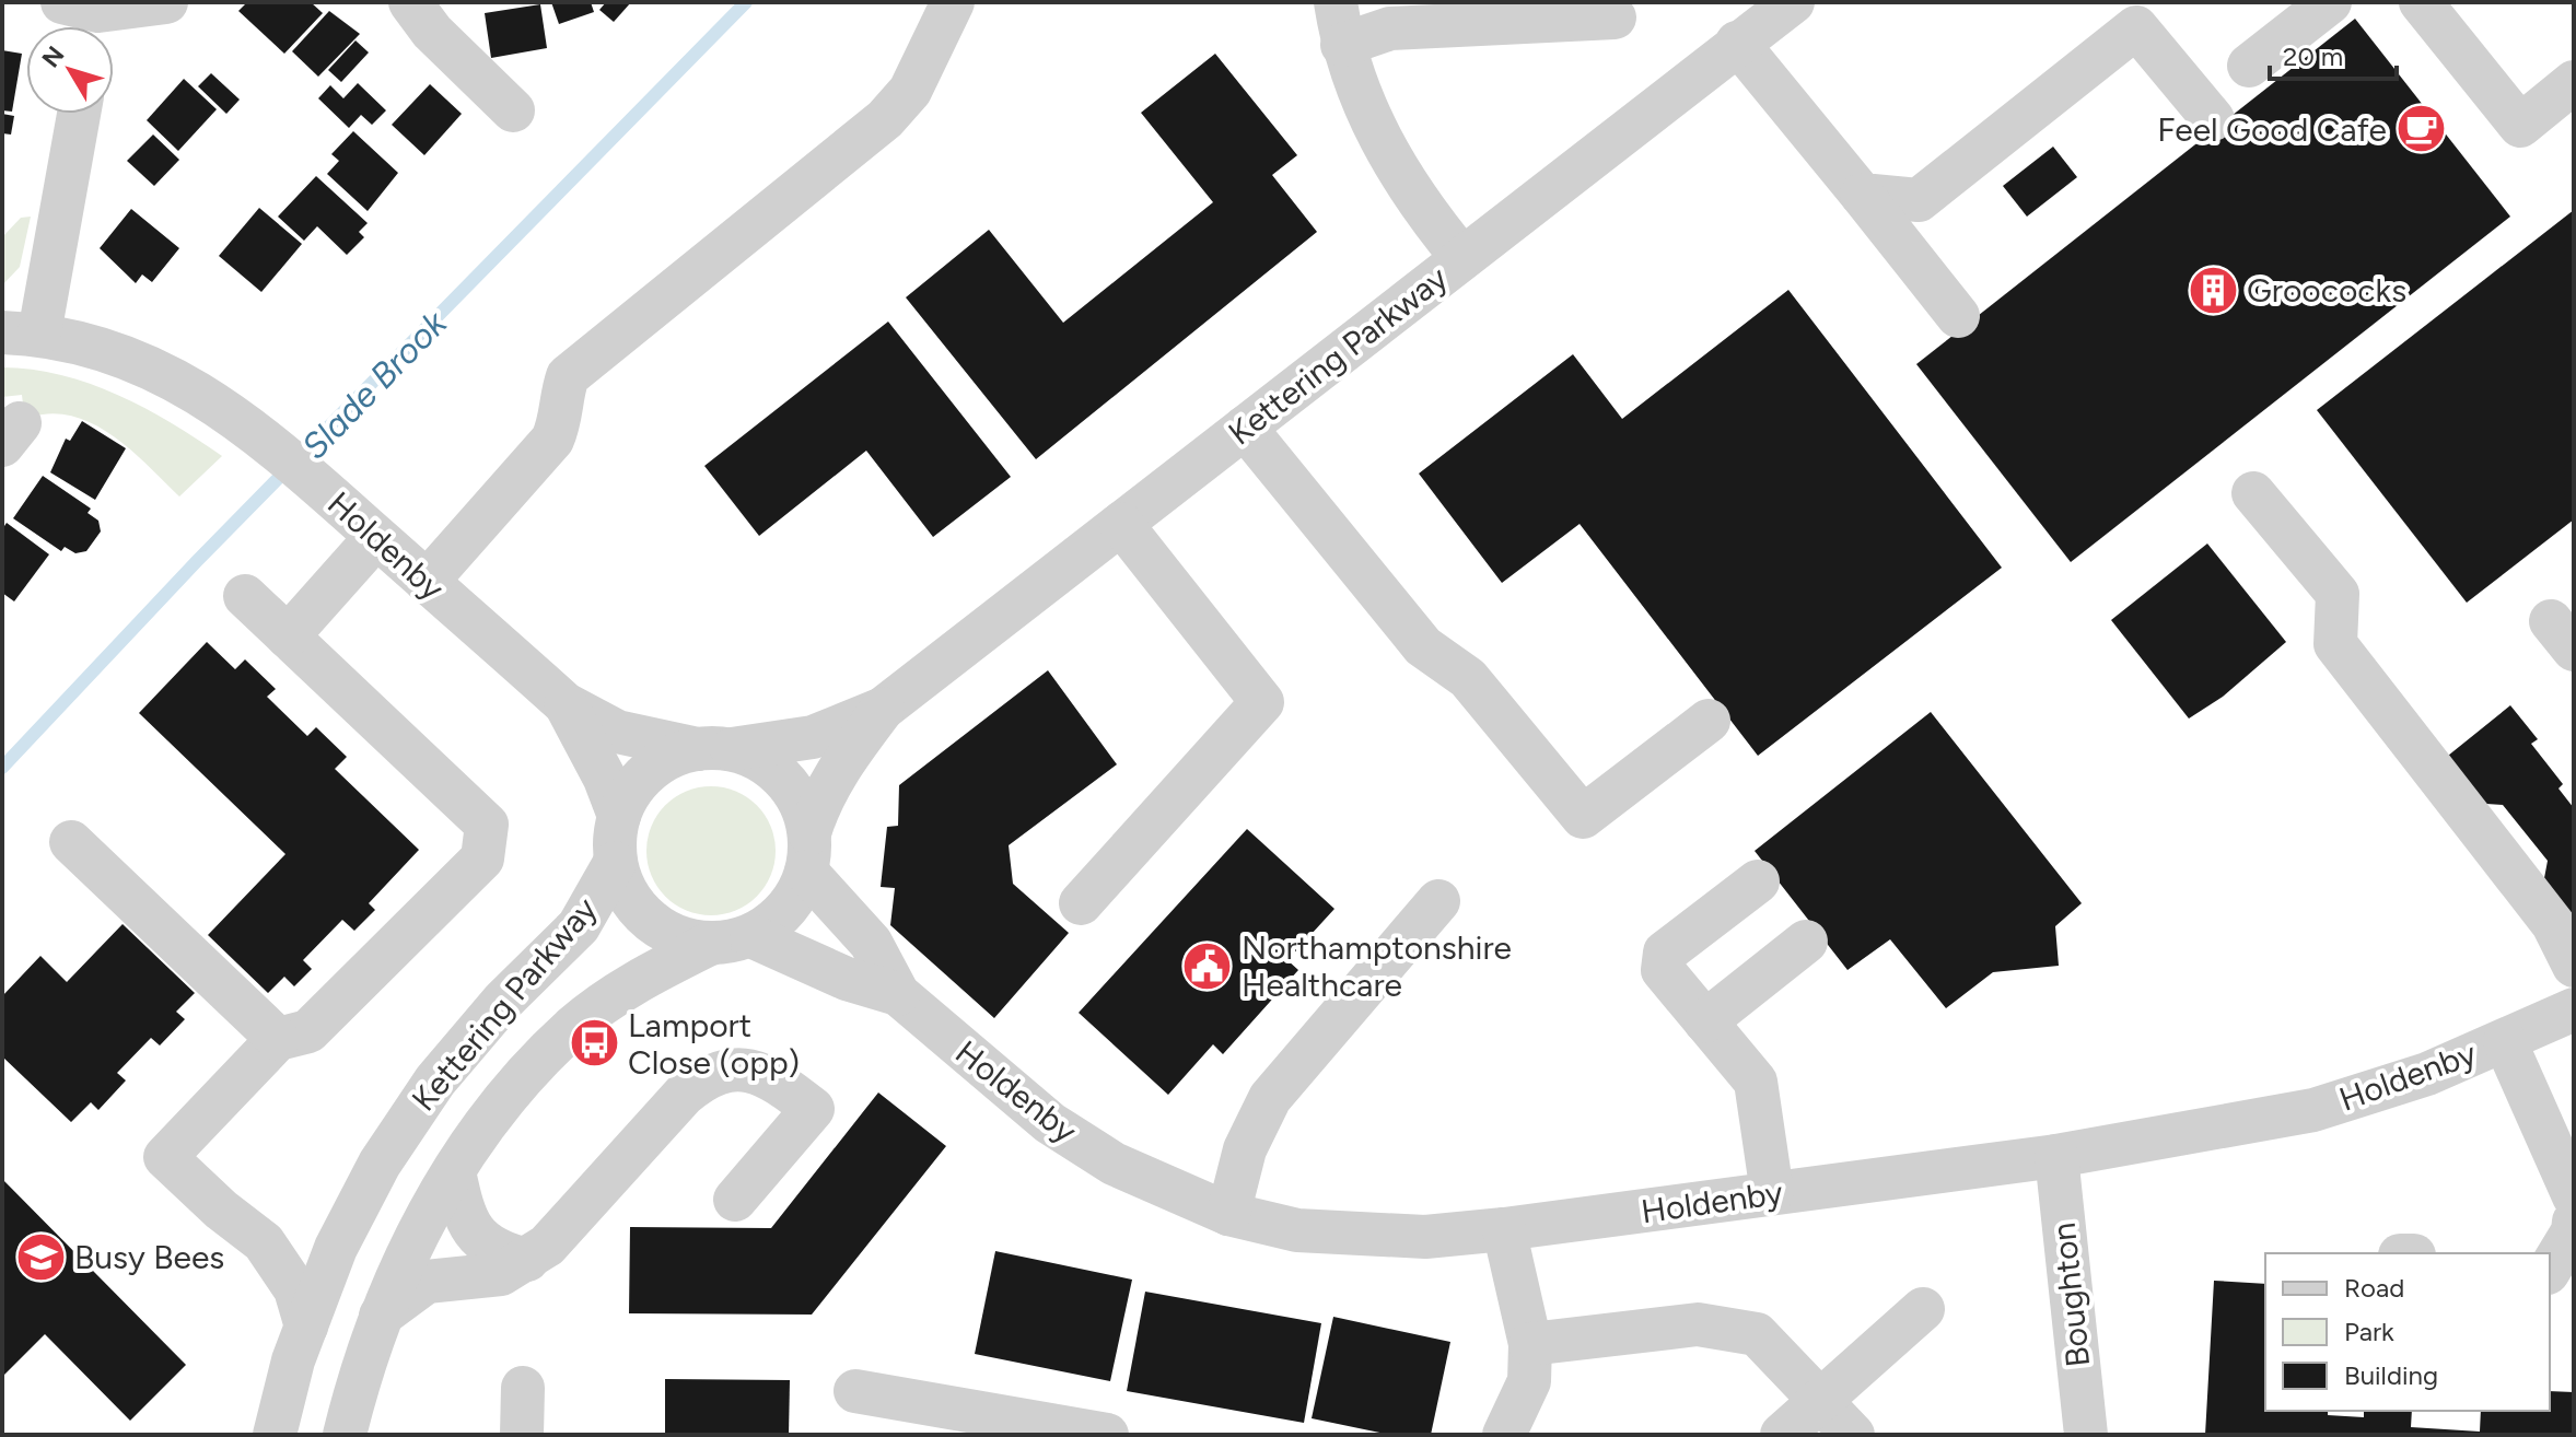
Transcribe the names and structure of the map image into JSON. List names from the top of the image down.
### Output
{
  "streets": {
    "street": ["Kettering Parkway", "Holdenby", "Boughton"]
  },
  "crossings": [
    ["Kettering Parkway", "Holdenby"],
    ["Holdenby", "Boughton"]
  ],
  "water": ["Slade Brook"],
  "places": {
    "cafe": ["Feel Good Cafe"],
    "building": ["Groococks"],
    "public building": ["Northamptonshire Healthcare"],
    "bus stop": ["Lamport Close (opp)"],
    "school or university": ["Busy Bees"]
  },
  "legend": ["Road", "Park", "Building"],
  "scale_bar": "20 m",
  "north": "top left"
}
